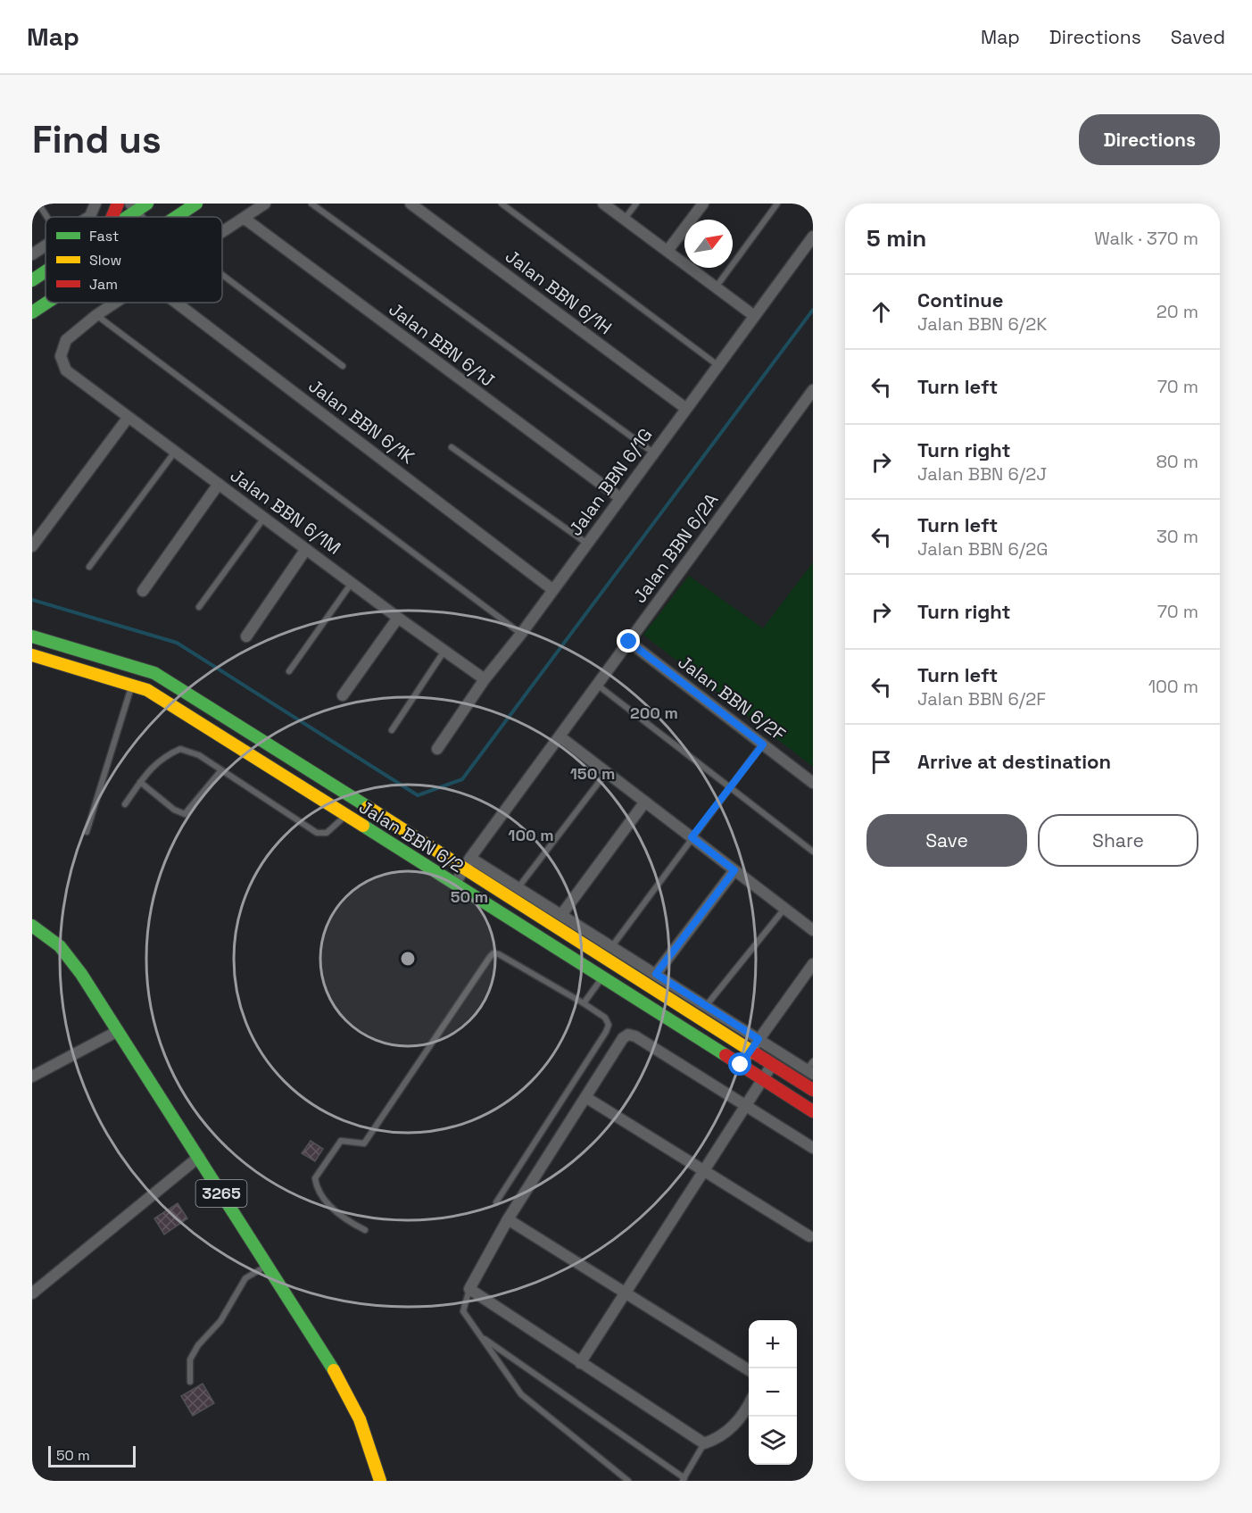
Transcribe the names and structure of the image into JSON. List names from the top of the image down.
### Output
{
  "streets": {
    "street": [
      "Jalan BBN 6/1H",
      "Jalan BBN 6/1J",
      "Jalan BBN 6/1K",
      "Jalan BBN 6/1G",
      "Jalan BBN 6/1M",
      "Jalan BBN 6/2A",
      "Jalan BBN 6/2F",
      "Jalan BBN 6/2",
      "3265"
    ]
  },
  "crossings": [
    ["Jalan BBN 6/1H", "Jalan BBN 6/1G"],
    ["Jalan BBN 6/1J", "Jalan BBN 6/1G"],
    ["Jalan BBN 6/1K", "Jalan BBN 6/1G"],
    ["Jalan BBN 6/1G", "Jalan BBN 6/1M"],
    ["Jalan BBN 6/2A", "Jalan BBN 6/2F"],
    ["Jalan BBN 6/2A", "Jalan BBN 6/2"]
  ],
  "legend": ["Fast", "Slow", "Jam"],
  "scale_bar": "50 m",
  "north": "top right",
  "page": {
    "header": "Map",
    "nav": ["Map", "Directions", "Saved"],
    "buttons": [
      "Directions",
      ["Save", "Share"]
    ],
    "title": "Find us",
    "heading": ["5 min", "Walk · 370 m"],
    "list": [
      ["Continue", "Jalan BBN 6/2K", "20 m"],
      ["Turn left", "70 m"],
      ["Turn right", "Jalan BBN 6/2J", "80 m"],
      ["Turn left", "Jalan BBN 6/2G", "30 m"],
      ["Turn right", "70 m"],
      ["Turn left", "Jalan BBN 6/2F", "100 m"],
      "Arrive at destination"
    ],
    "map_buttons": ["+", "−"],
    "scale": "50 m"
  },
  "rings": [
    "200 m",
    "150 m",
    "100 m",
    "50 m"
  ]
}
